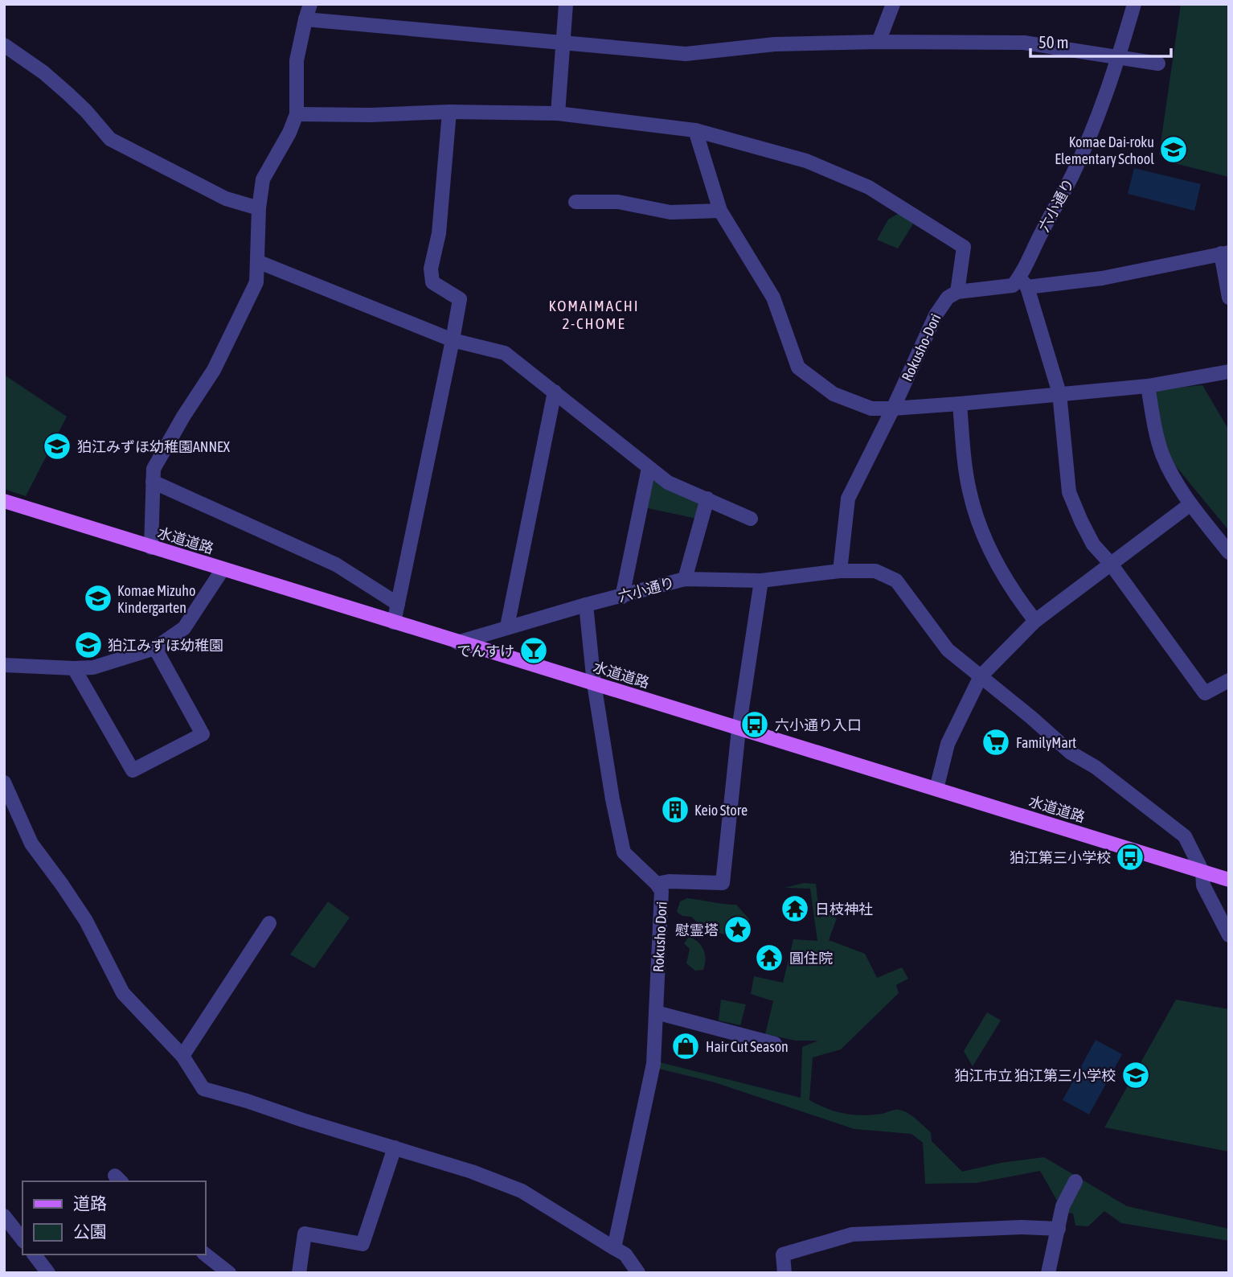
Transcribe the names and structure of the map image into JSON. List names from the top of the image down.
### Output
{
  "streets": {
    "main road": ["水道道路"],
    "street": ["六小通り", "Rokusho-Dori", "Rokusho Dori"]
  },
  "crossings": [
    ["六小通り", "Rokusho-Dori"],
    ["六小通り", "水道道路"],
    ["六小通り", "Rokusho Dori"],
    ["水道道路", "Rokusho Dori"]
  ],
  "districts": ["KOMAIMACHI 2-CHOME"],
  "places": {
    "school or university": [
      "Komae Dai-roku Elementary School",
      "狛江みずほ幼稚園ANNEX",
      "Komae Mizuho Kindergarten",
      "狛江みずほ幼稚園",
      "狛江市立 狛江第三小学校"
    ],
    "bar": ["でんすけ"],
    "bus stop": ["六小通り入口", "狛江第三小学校"],
    "supermarket": ["FamilyMart"],
    "building": ["Keio Store"],
    "temple": ["日枝神社", "圓住院"],
    "place": ["慰霊塔"],
    "shop": ["Hair Cut Season"]
  },
  "legend": ["道路", "公園"],
  "scale_bar": "50 m"
}
